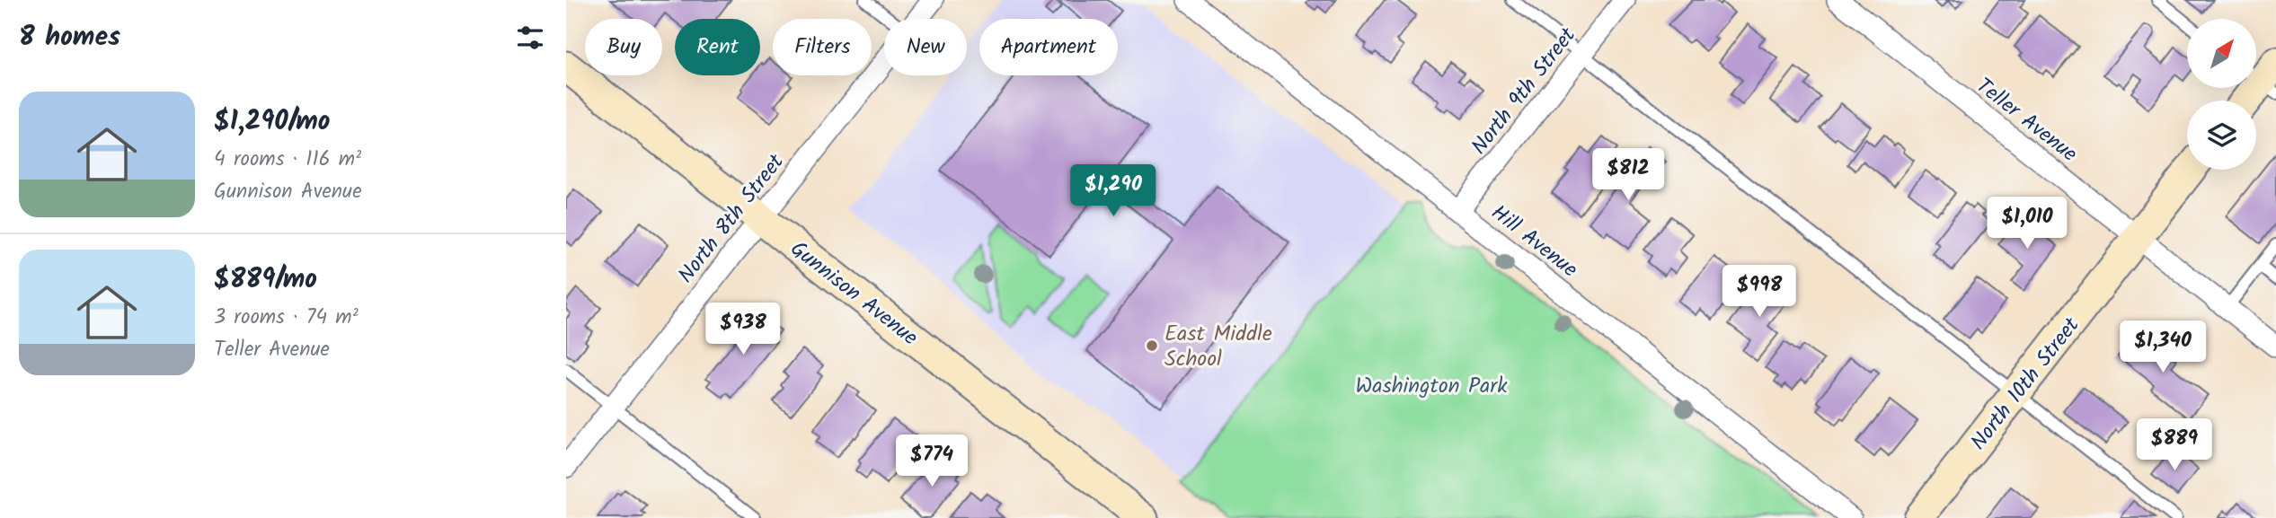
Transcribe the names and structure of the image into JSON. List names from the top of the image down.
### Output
{
  "streets": {
    "street": [
      "North 9th Street",
      "Teller Avenue",
      "North 8th Street",
      "Hill Avenue",
      "Gunnison Avenue",
      "North 10th Street"
    ]
  },
  "crossings": [
    ["North 9th Street", "Hill Avenue"],
    ["Teller Avenue", "North 10th Street"],
    ["North 8th Street", "Gunnison Avenue"]
  ],
  "parks": ["Washington Park"],
  "places": ["East Middle School"],
  "north": "top right",
  "page": {
    "heading": "8 homes",
    "chip": [
      "Buy",
      "Rent",
      "Filters",
      "New",
      "Apartment"
    ],
    "list": [
      {
        "name": "$1,290/mo",
        "note": "4 rooms · 116 m² · Gunnison Avenue"
      },
      {
        "name": "$889/mo",
        "note": "3 rooms · 74 m² · Teller Avenue"
      }
    ],
    "price": [
      "$812",
      "$1,290",
      "$1,010",
      "$998",
      "$938",
      "$1,340",
      "$889",
      "$774"
    ]
  }
}
